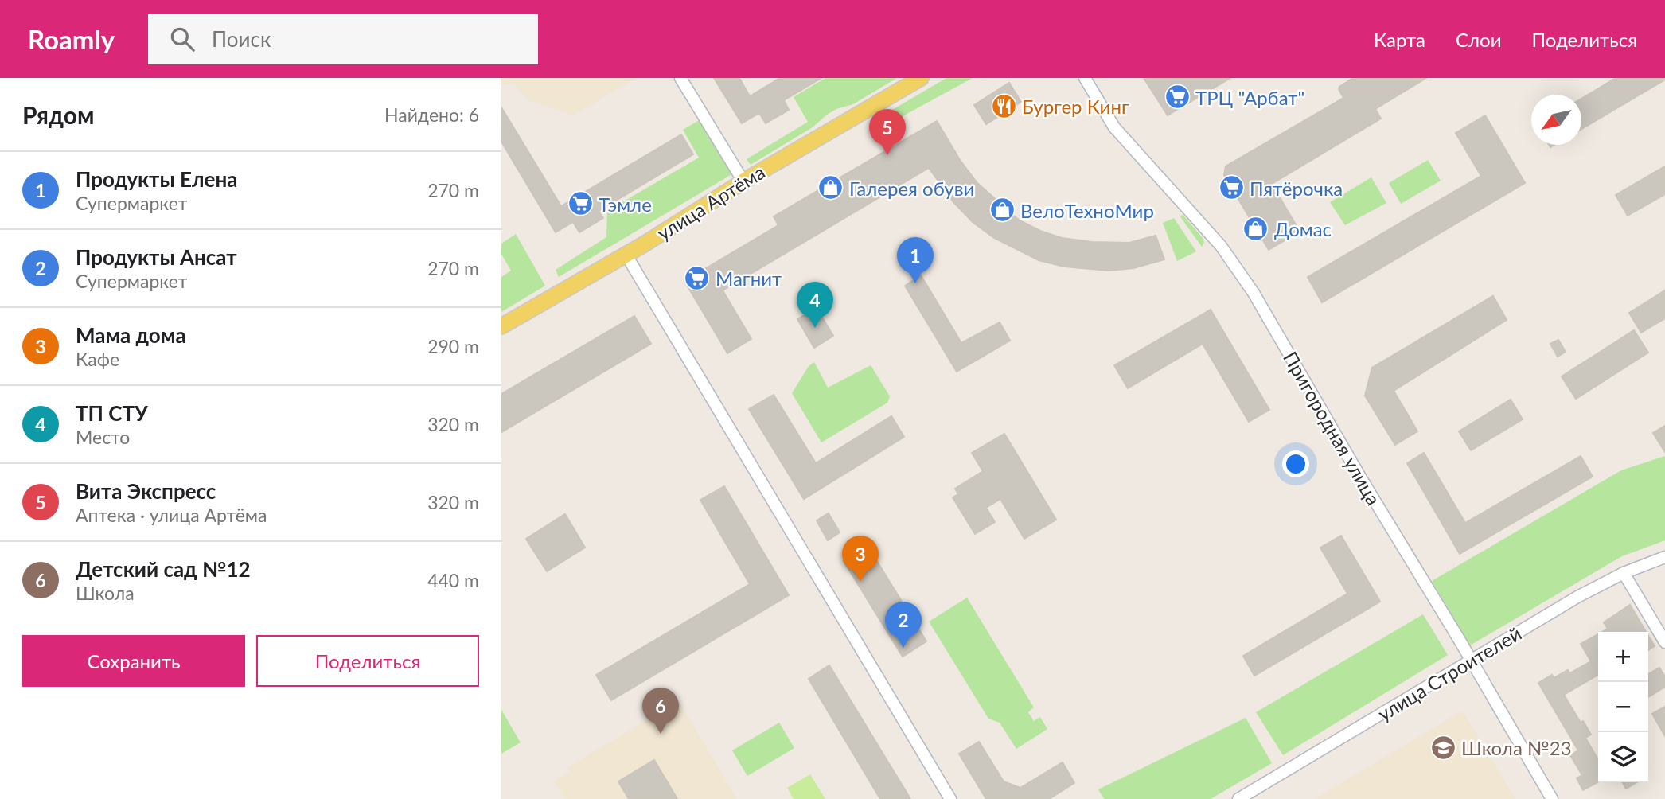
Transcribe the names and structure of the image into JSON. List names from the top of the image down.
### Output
{
  "streets": {
    "main road": ["улица Артёма"],
    "street": ["Пригородная улица", "улица Строителей"]
  },
  "crossings": [
    ["Пригородная улица", "улица Строителей"]
  ],
  "places": {
    "supermarket": [
      "ТРЦ \"Арбат\"",
      "Пятёрочка",
      "Тэмле",
      "Магнит"
    ],
    "restaurant": ["Бургер Кинг"],
    "shop": ["Галерея обуви", "ВелоТехноМир", "Домас"],
    "school or university": ["Школа №23"]
  },
  "north": "bottom left",
  "page": {
    "header": "Roamly",
    "search": "Поиск",
    "nav": ["Карта", "Слои", "Поделиться"],
    "heading": ["Рядом", "Найдено: 6"],
    "pins": [
      "5",
      "1",
      "4",
      "3",
      "2",
      "6"
    ],
    "list": [
      {
        "mark": "1",
        "name": "Продукты Елена",
        "note": "Супермаркет",
        "value": "270 m"
      },
      {
        "mark": "2",
        "name": "Продукты Ансат",
        "note": "Супермаркет",
        "value": "270 m"
      },
      {
        "mark": "3",
        "name": "Мама дома",
        "note": "Кафе",
        "value": "290 m"
      },
      {
        "mark": "4",
        "name": "ТП СТУ",
        "note": "Место",
        "value": "320 m"
      },
      {
        "mark": "5",
        "name": "Вита Экспресс",
        "note": "Аптека · улица Артёма",
        "value": "320 m"
      },
      {
        "mark": "6",
        "name": "Детский сад №12",
        "note": "Школа",
        "value": "440 m"
      }
    ],
    "buttons": ["Сохранить", "Поделиться"],
    "map_buttons": ["+", "−"]
  }
}
